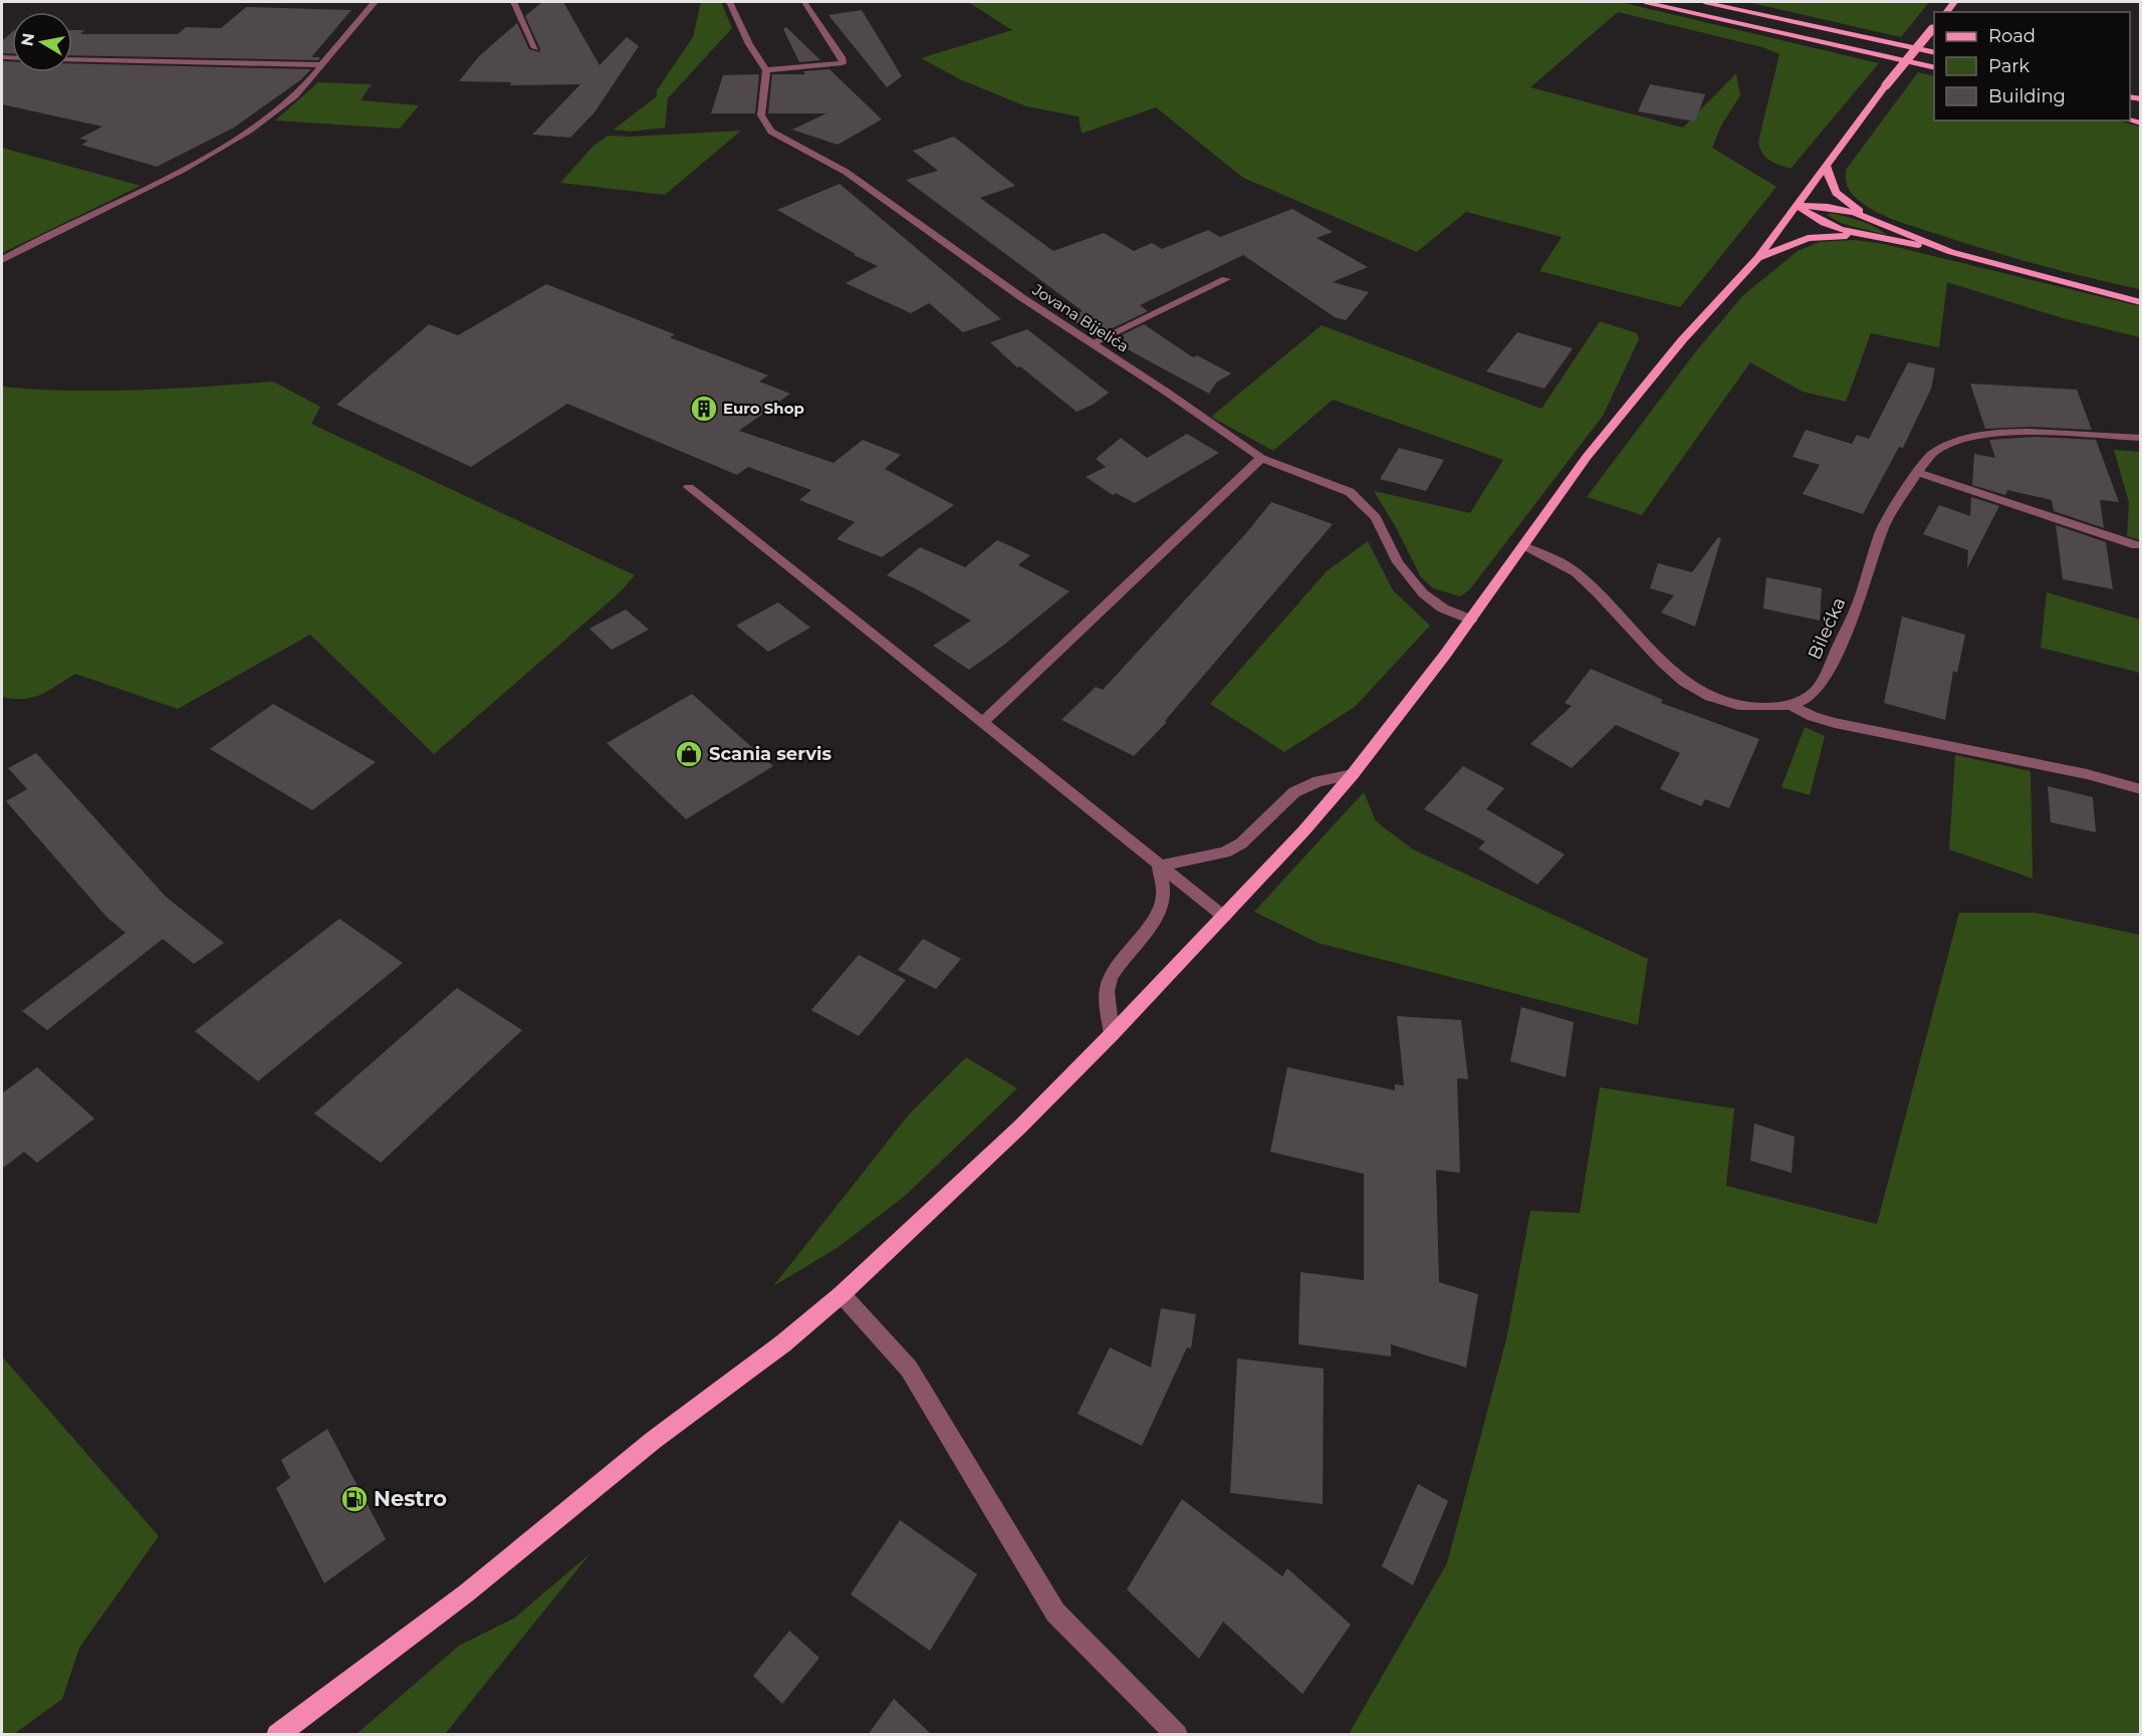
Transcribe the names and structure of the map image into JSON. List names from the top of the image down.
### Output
{
  "streets": {
    "street": ["Jovana Bijelića", "Bilećka"]
  },
  "places": {
    "building": ["Euro Shop"],
    "shop": ["Scania servis"],
    "fuel station": ["Nestro"]
  },
  "legend": ["Road", "Park", "Building"],
  "north": "left"
}
